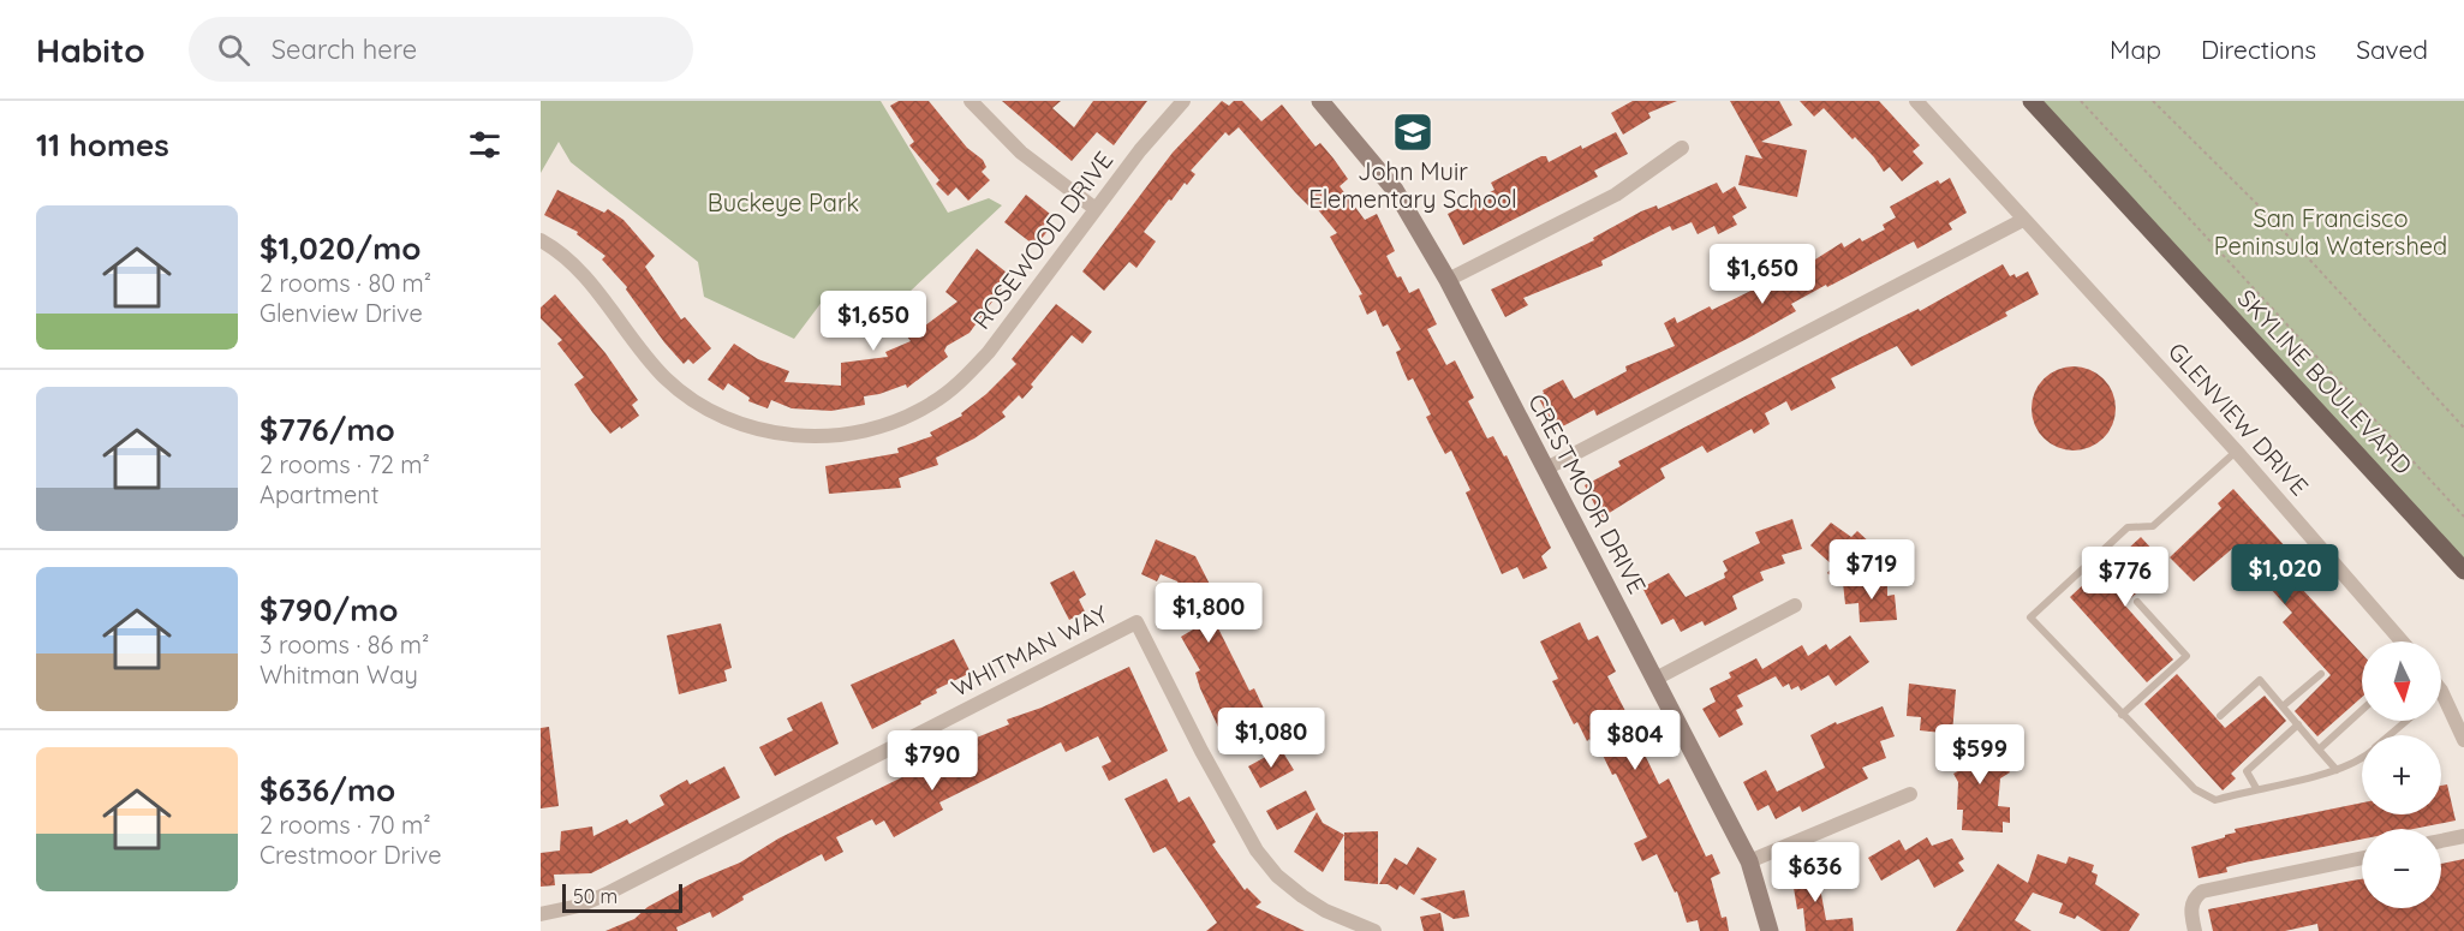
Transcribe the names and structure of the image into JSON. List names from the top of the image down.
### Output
{
  "streets": {
    "main road": ["SKYLINE BOULEVARD"],
    "street": [
      "ROSEWOOD DRIVE",
      "GLENVIEW DRIVE",
      "CRESTMOOR DRIVE",
      "WHITMAN WAY"
    ]
  },
  "parks": ["Buckeye Park", "San Francisco Peninsula Watershed"],
  "places": {
    "school or university": ["John Muir Elementary School"]
  },
  "scale_bar": "50 m",
  "north": "bottom",
  "page": {
    "header": "Habito",
    "search": "Search here",
    "nav": ["Map", "Directions", "Saved"],
    "heading": "11 homes",
    "list": [
      {
        "name": "$1,020/mo",
        "note": "2 rooms · 80 m² · Glenview Drive"
      },
      {
        "name": "$776/mo",
        "note": "2 rooms · 72 m² · Apartment"
      },
      {
        "name": "$790/mo",
        "note": "3 rooms · 86 m² · Whitman Way"
      },
      {
        "name": "$636/mo",
        "note": "2 rooms · 70 m² · Crestmoor Drive"
      }
    ],
    "price": [
      "$1,650",
      "$1,650",
      "$719",
      "$1,020",
      "$776",
      "$1,800",
      "$1,080",
      "$804",
      "$599",
      "$790",
      "$636"
    ],
    "map_buttons": ["+", "−"],
    "scale": "50 m"
  }
}
